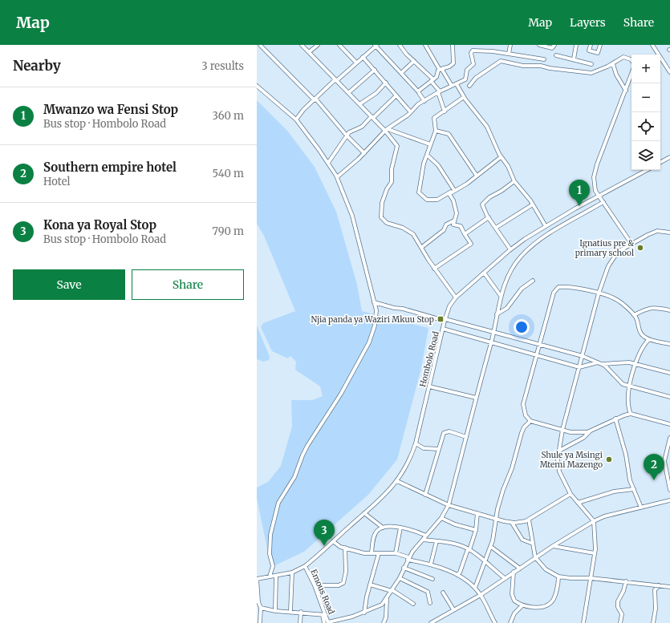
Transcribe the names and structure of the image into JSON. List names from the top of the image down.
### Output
{
  "streets": {
    "street": ["Hombolo Road", "Emous Road"]
  },
  "crossings": [
    ["Hombolo Road", "Emous Road"]
  ],
  "places": {
    "other": ["Ignatius pre & primary school", "Shule ya Msingi Mtemi Mazengo"],
    "transit": ["Njia panda ya Waziri Mkuu Stop"]
  },
  "page": {
    "header": "Map",
    "nav": ["Map", "Layers", "Share"],
    "heading": ["Nearby", "3 results"],
    "map_buttons": ["+", "−"],
    "list": [
      {
        "mark": "1",
        "name": "Mwanzo wa Fensi Stop",
        "note": "Bus stop · Hombolo Road",
        "value": "360 m"
      },
      {
        "mark": "2",
        "name": "Southern empire hotel",
        "note": "Hotel",
        "value": "540 m"
      },
      {
        "mark": "3",
        "name": "Kona ya Royal Stop",
        "note": "Bus stop · Hombolo Road",
        "value": "790 m"
      }
    ],
    "pins": ["1", "2", "3"],
    "buttons": ["Save", "Share"]
  }
}
